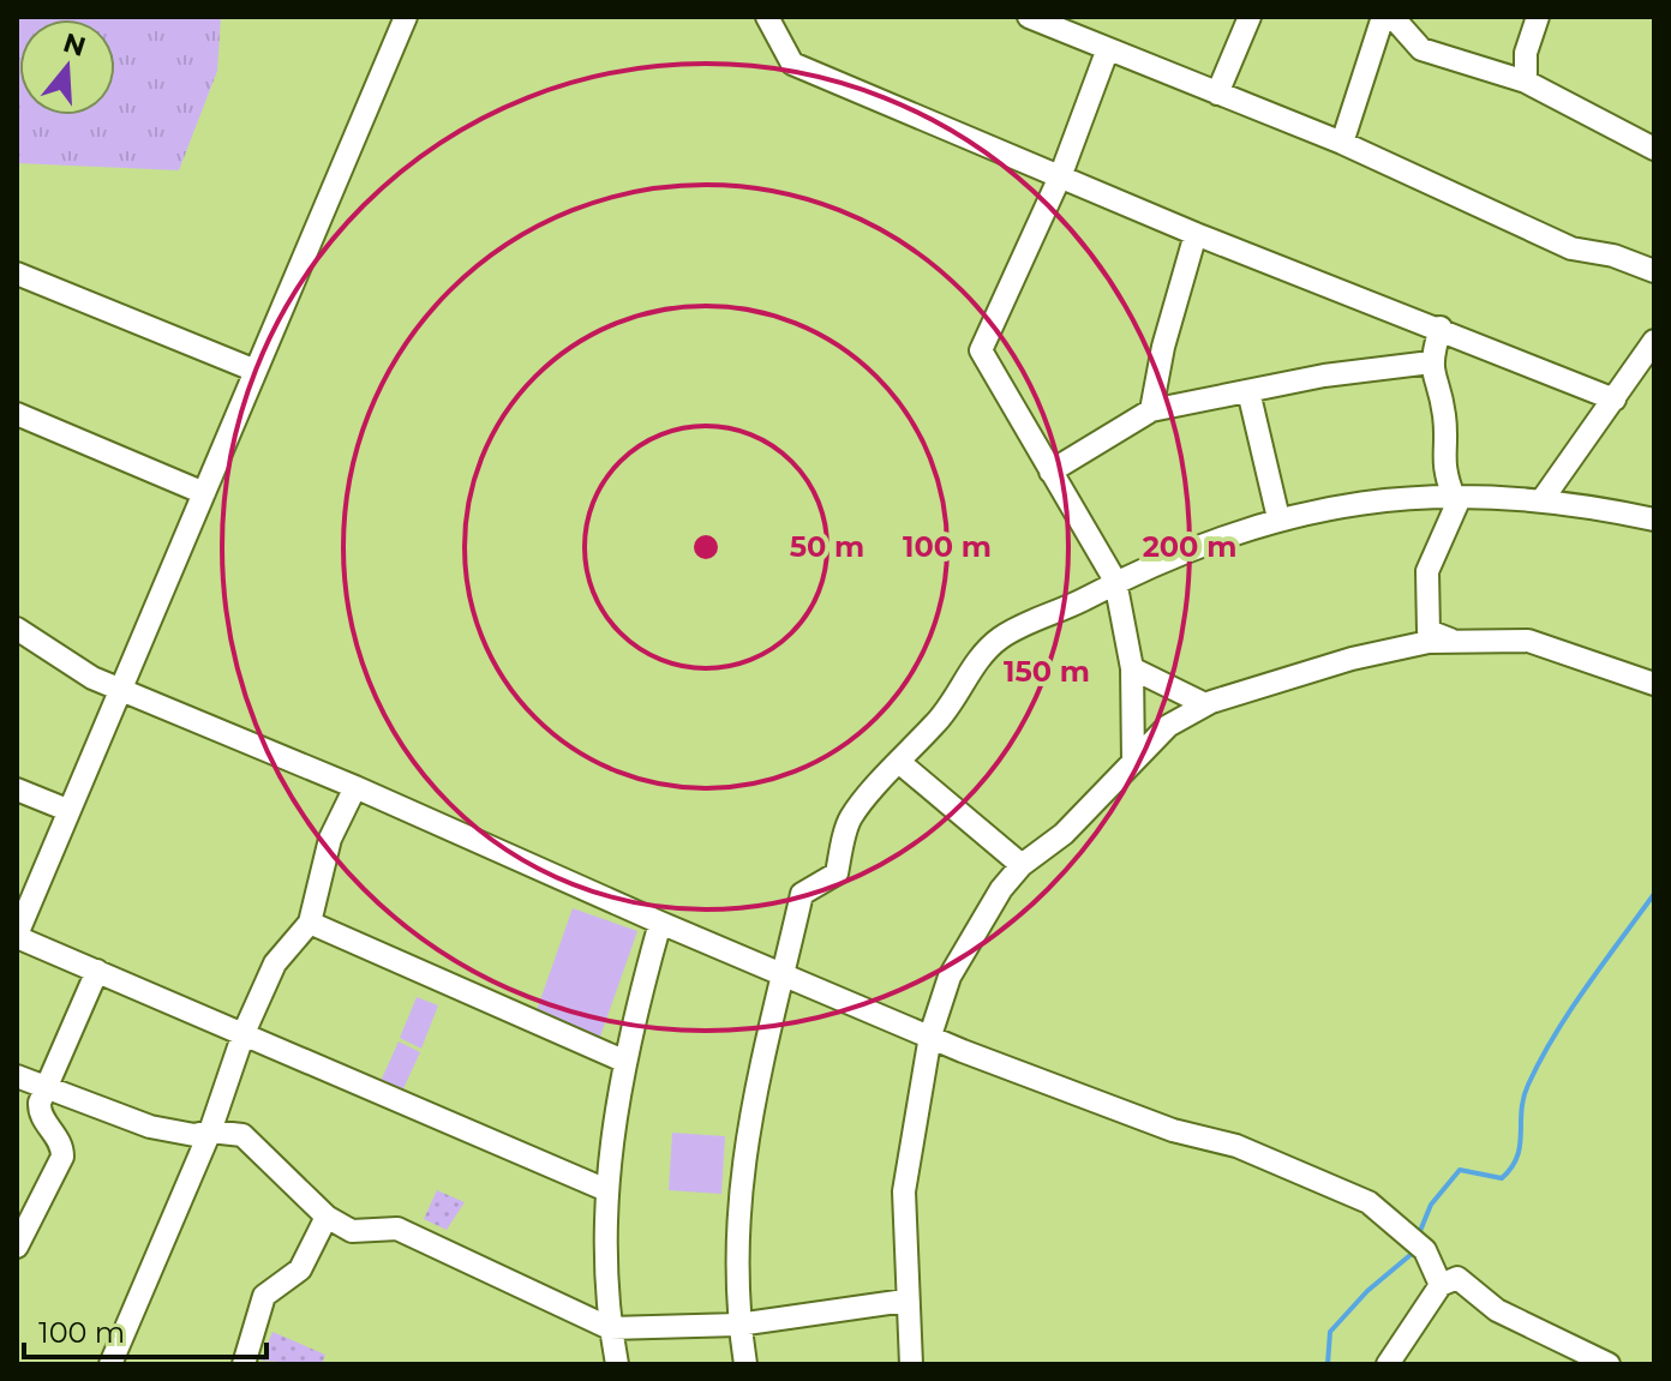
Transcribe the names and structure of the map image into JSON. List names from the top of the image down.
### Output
{
  "scale_bar": "100 m",
  "north": "top",
  "rings": [
    "50 m",
    "100 m",
    "200 m",
    "150 m"
  ]
}
